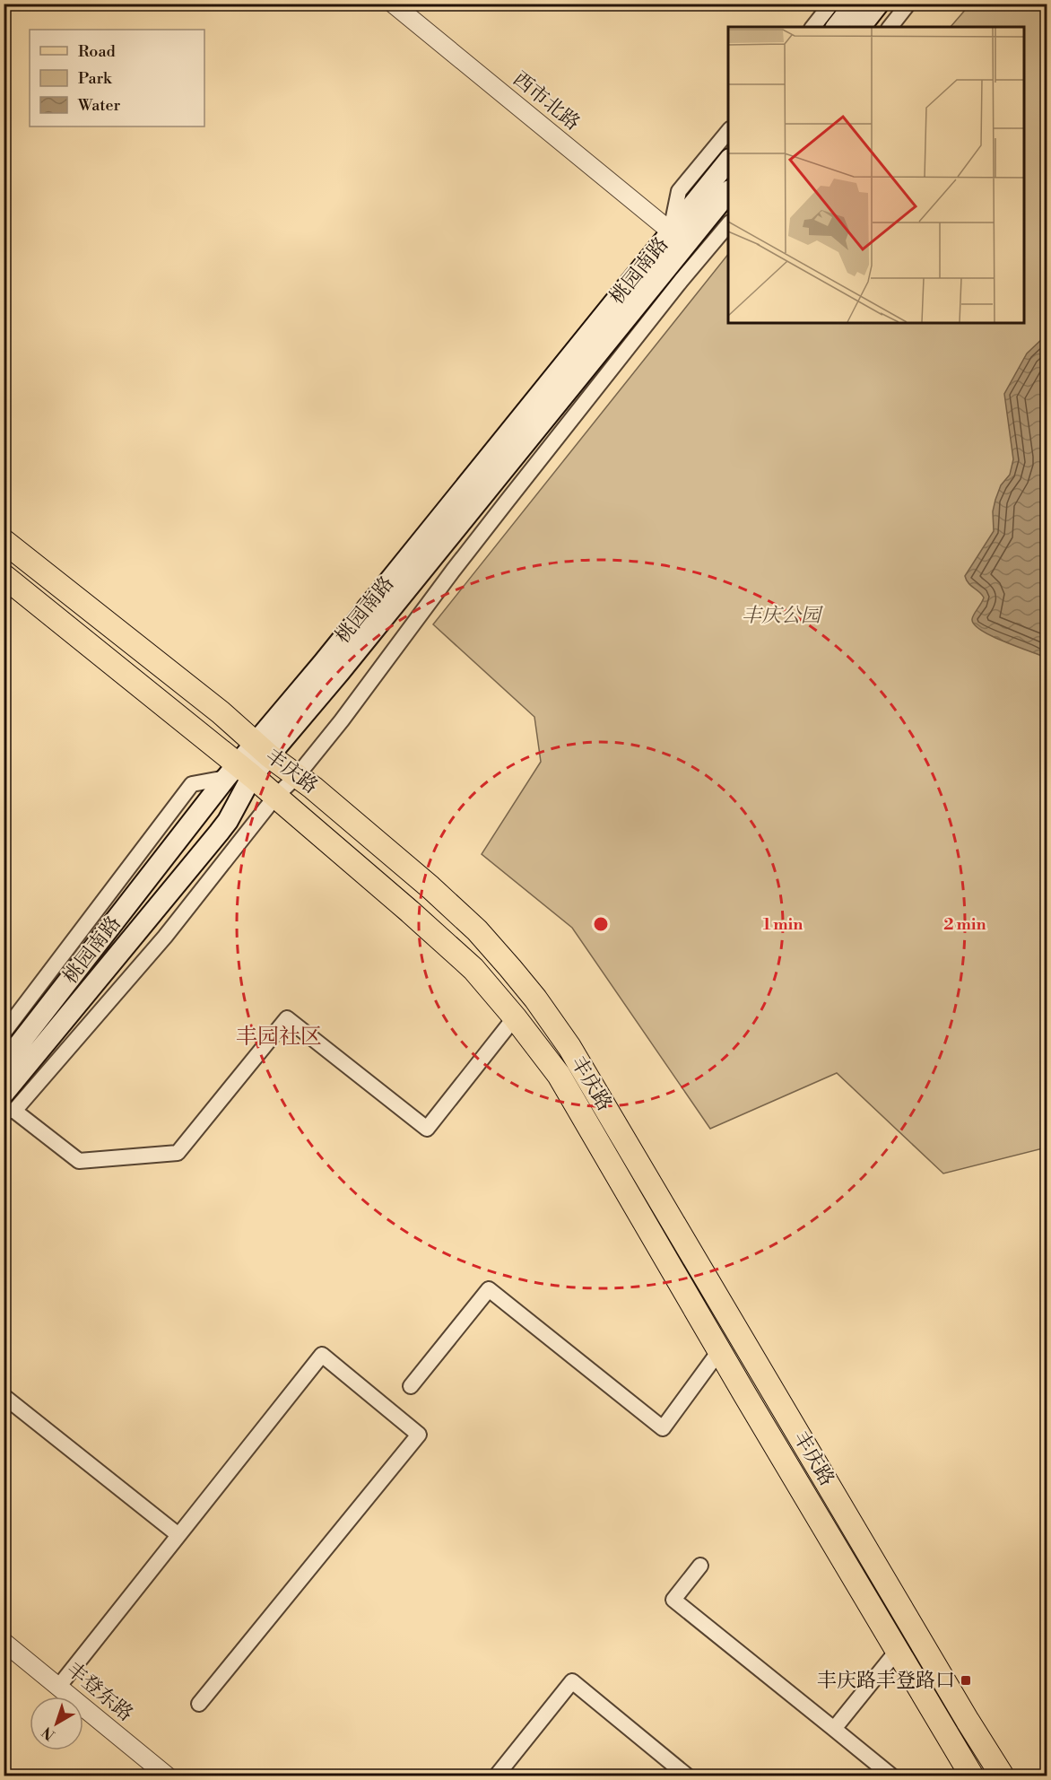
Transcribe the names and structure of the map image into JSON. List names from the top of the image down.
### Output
{
  "streets": {
    "main road": ["桃园南路", "丰庆路"],
    "street": ["西市北路", "丰登东路"]
  },
  "crossings": [
    ["西市北路", "桃园南路"],
    ["桃园南路", "丰庆路"]
  ],
  "districts": ["丰园社区"],
  "parks": ["丰庆公园"],
  "places": {
    "transit": ["丰庆路丰登路口"]
  },
  "legend": ["Road", "Park", "Water"],
  "north": "bottom left",
  "rings": ["1 min", "2 min"]
}
